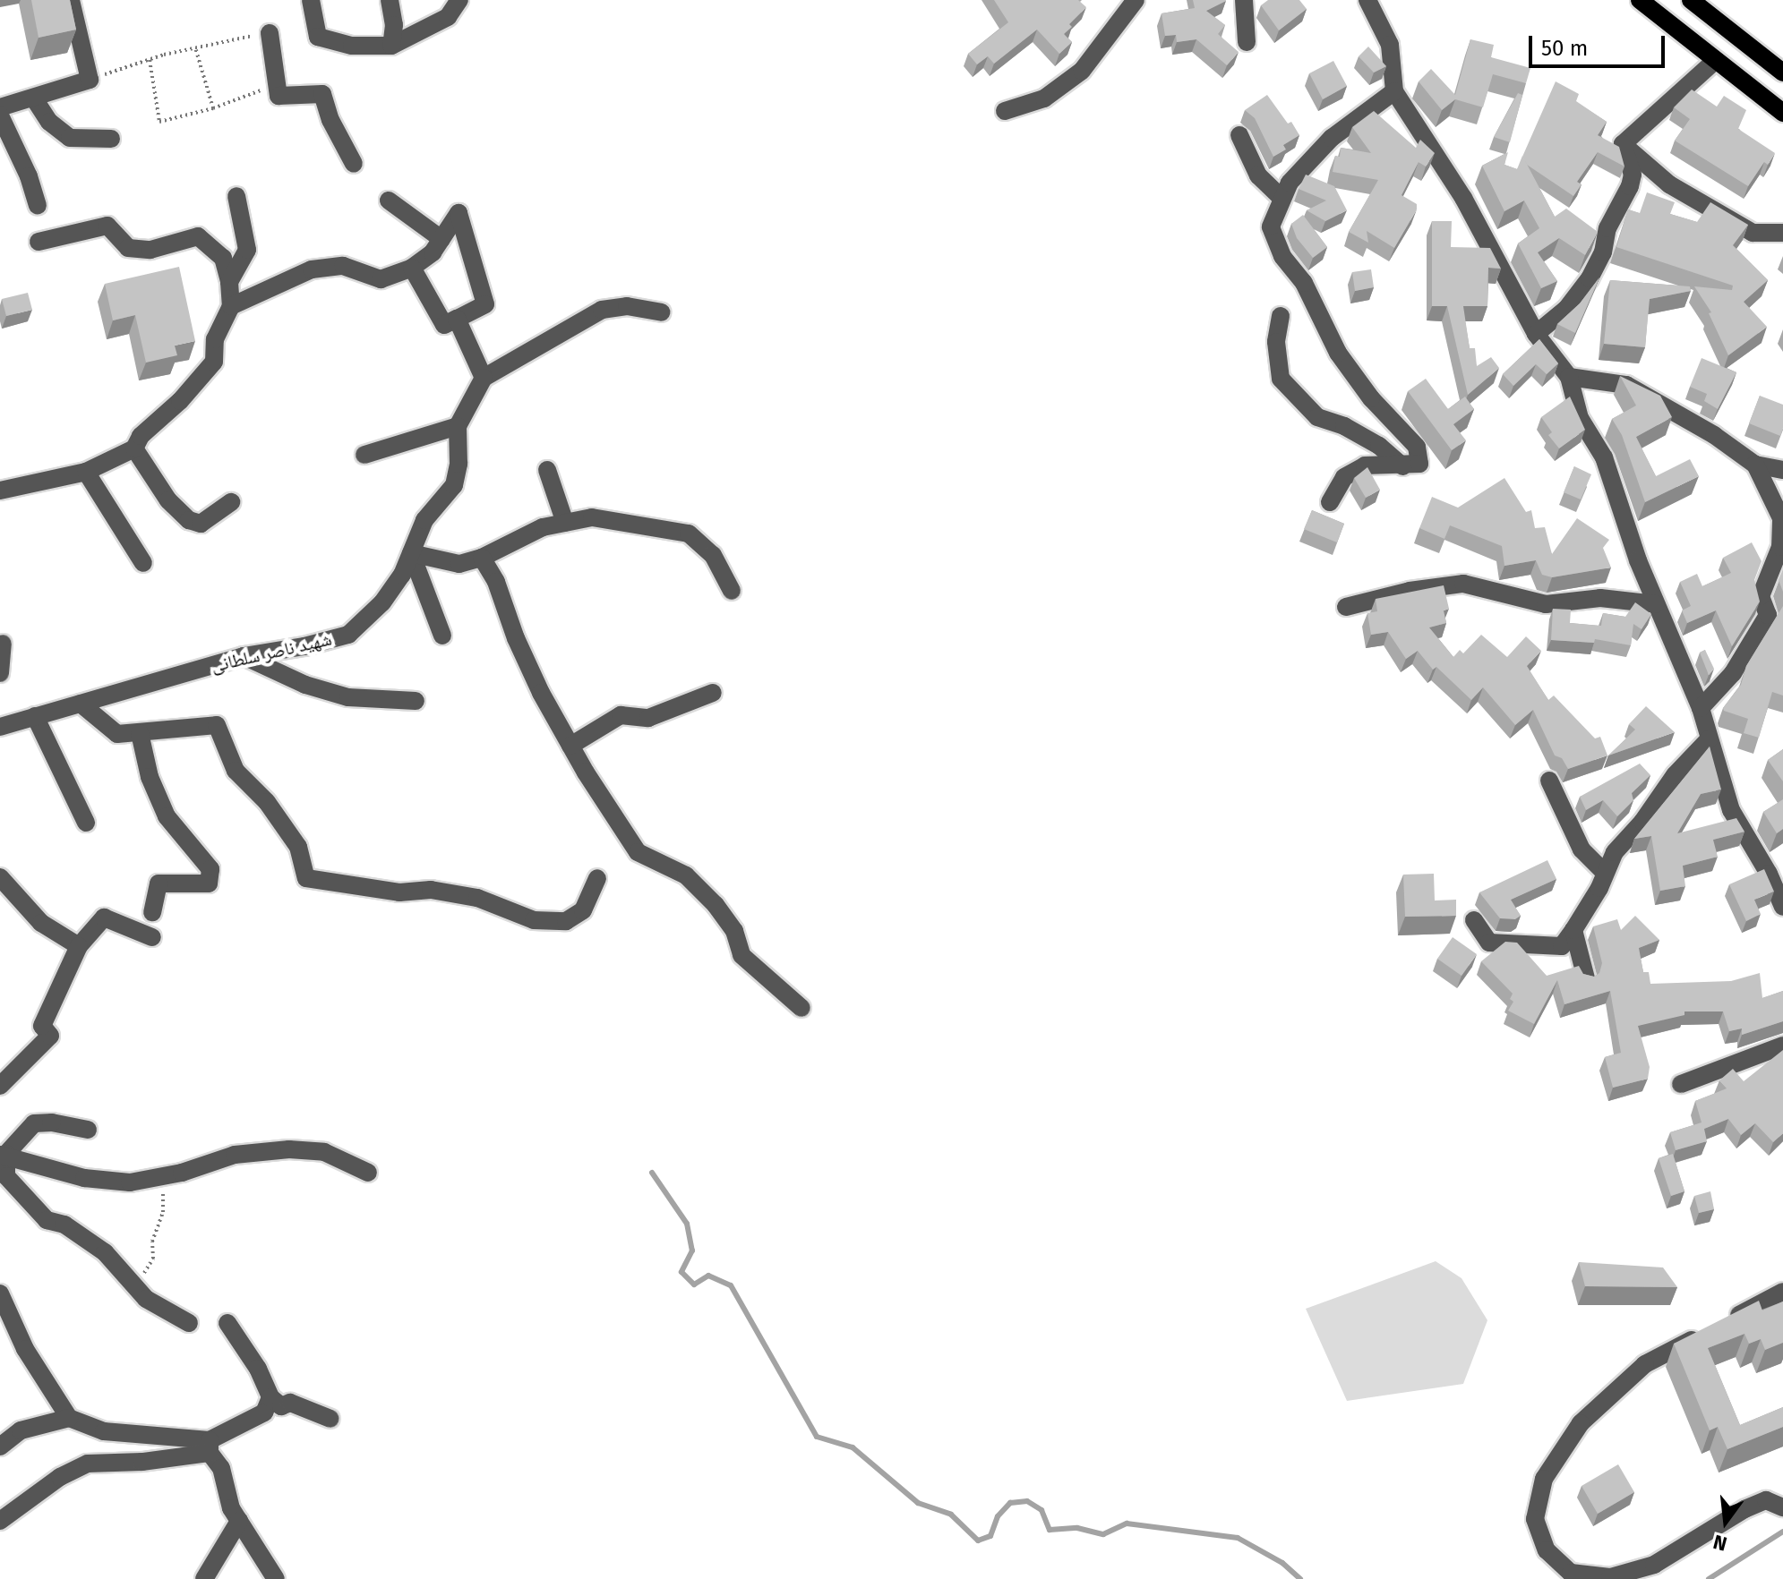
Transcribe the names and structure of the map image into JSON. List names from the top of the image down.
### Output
{
  "streets": {
    "street": ["شهید ناصر سلطانی"]
  },
  "scale_bar": "50 m",
  "north": "bottom"
}
